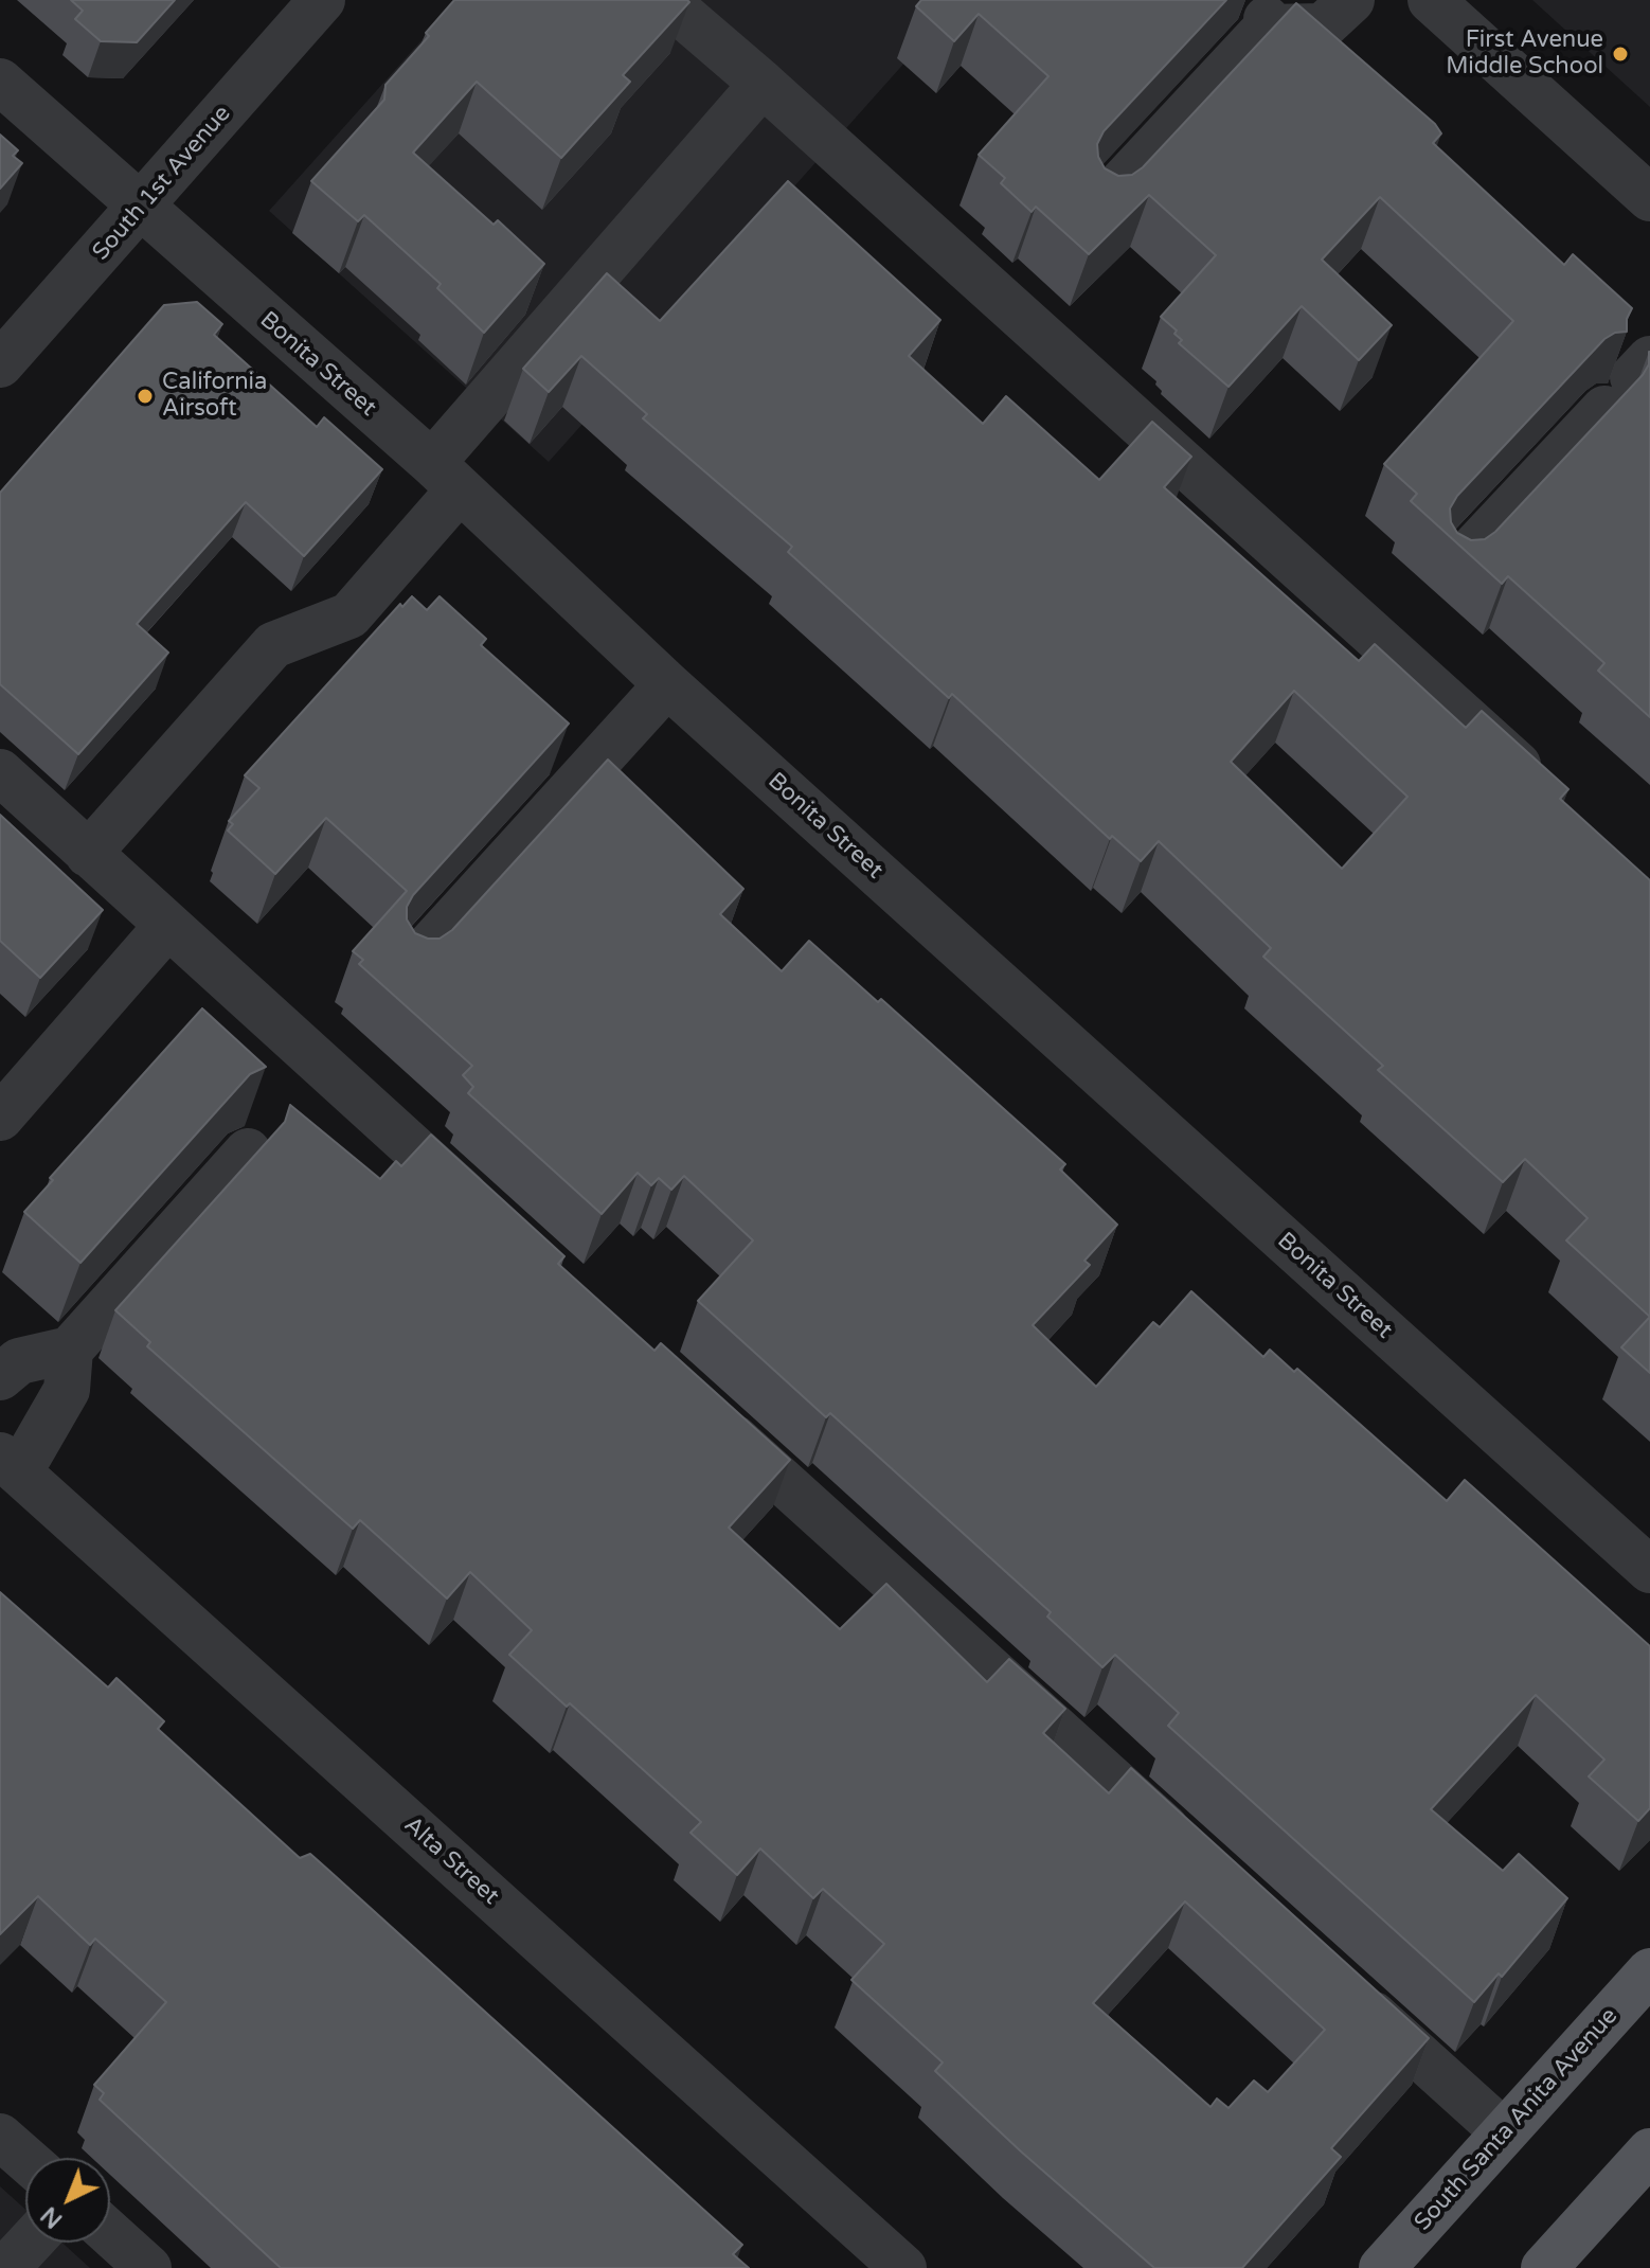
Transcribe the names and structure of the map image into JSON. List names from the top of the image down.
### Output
{
  "streets": {
    "main road": ["South Santa Anita Avenue"],
    "street": ["South 1st Avenue", "Bonita Street", "Alta Street"]
  },
  "crossings": [
    ["South 1st Avenue", "Bonita Street"]
  ],
  "places": ["First Avenue Middle School", "California Airsoft"],
  "north": "bottom left"
}
